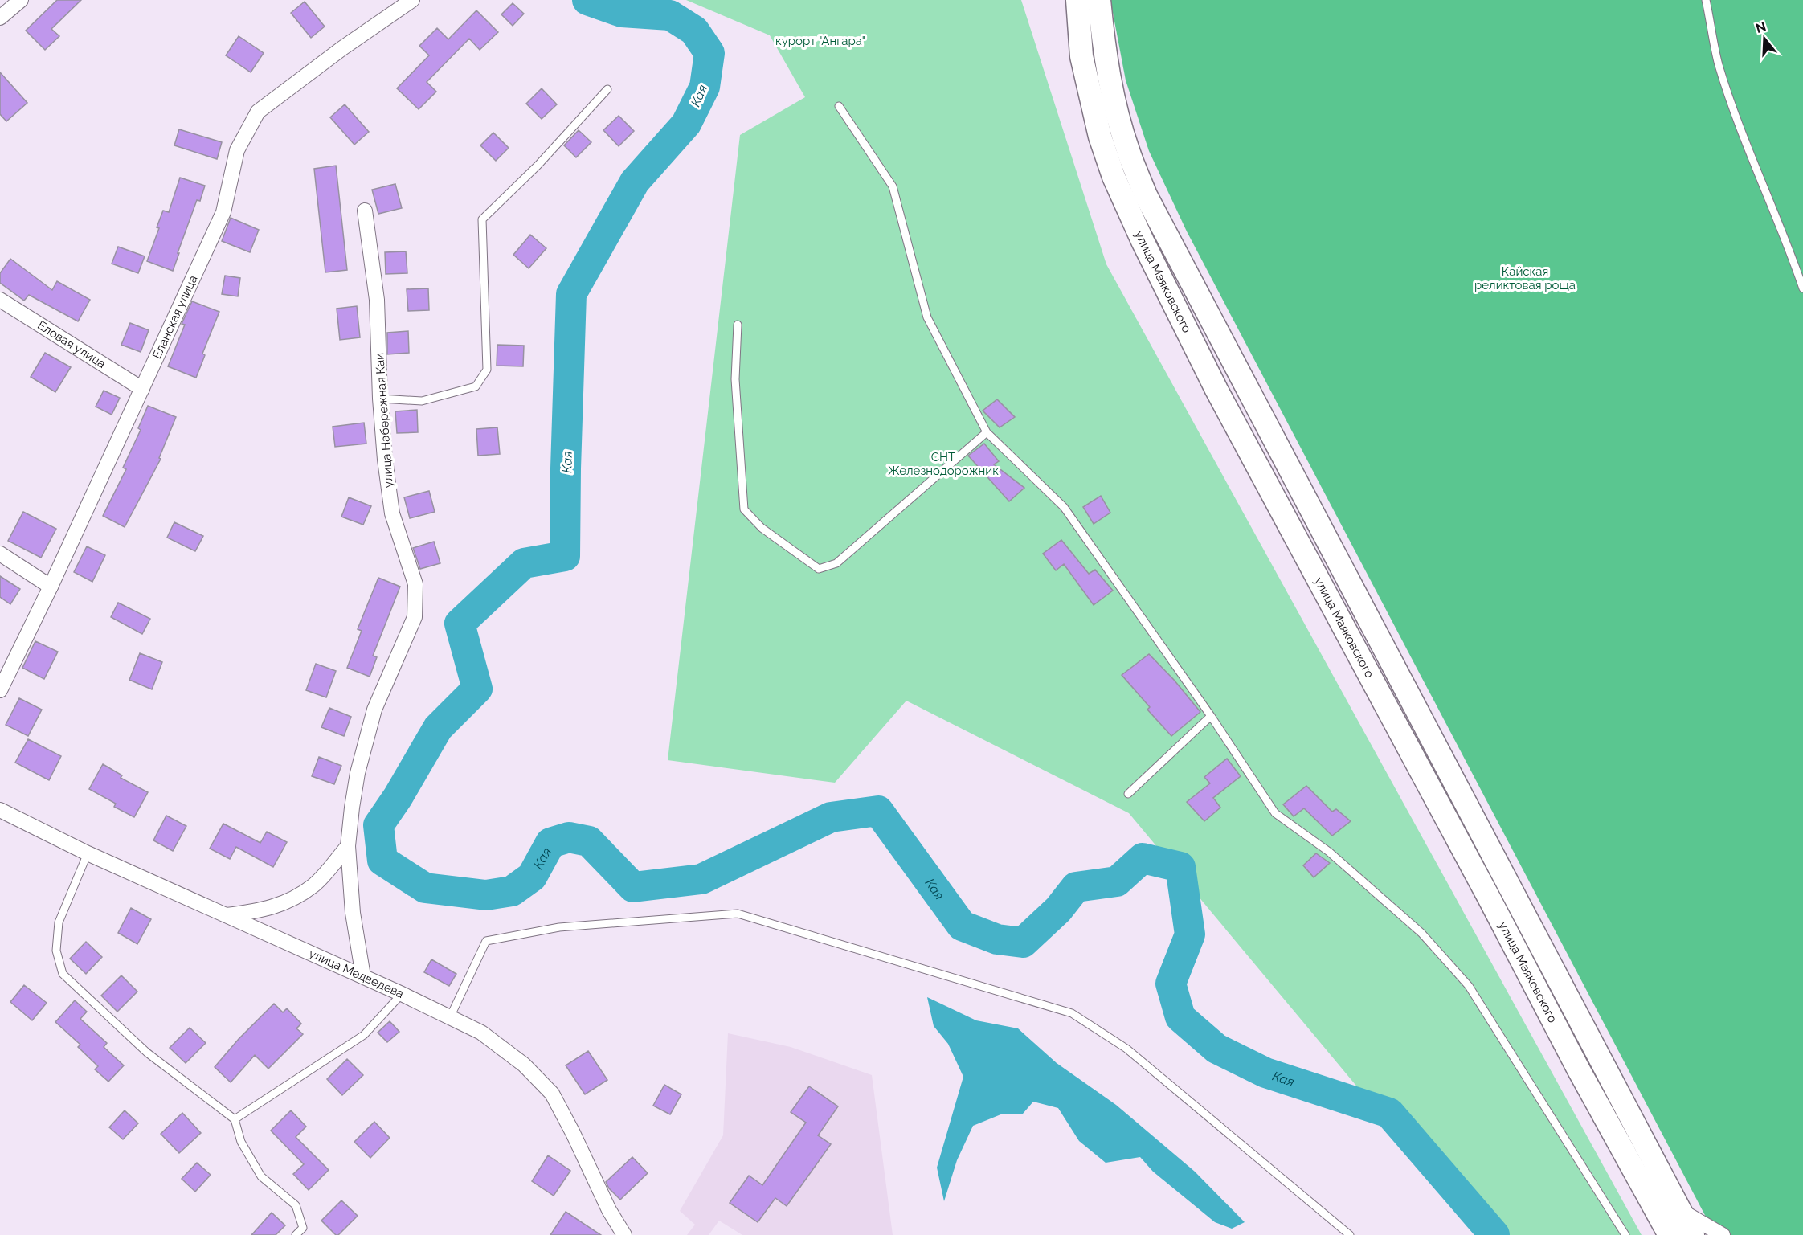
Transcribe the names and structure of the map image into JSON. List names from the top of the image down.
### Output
{
  "streets": {
    "main road": ["улица Маяковского"],
    "street": [
      "Еланская улица",
      "Еловая улица",
      "улица Набережная Каи",
      "улица Медведева"
    ]
  },
  "crossings": [
    ["Еланская улица", "Еловая улица"],
    ["улица Набережная Каи", "улица Медведева"]
  ],
  "water": ["Кая"],
  "parks": ["курорт \"Ангара\"", "Кайская реликтовая роща", "СНТ Железнодорожник"],
  "north": "top"
}
